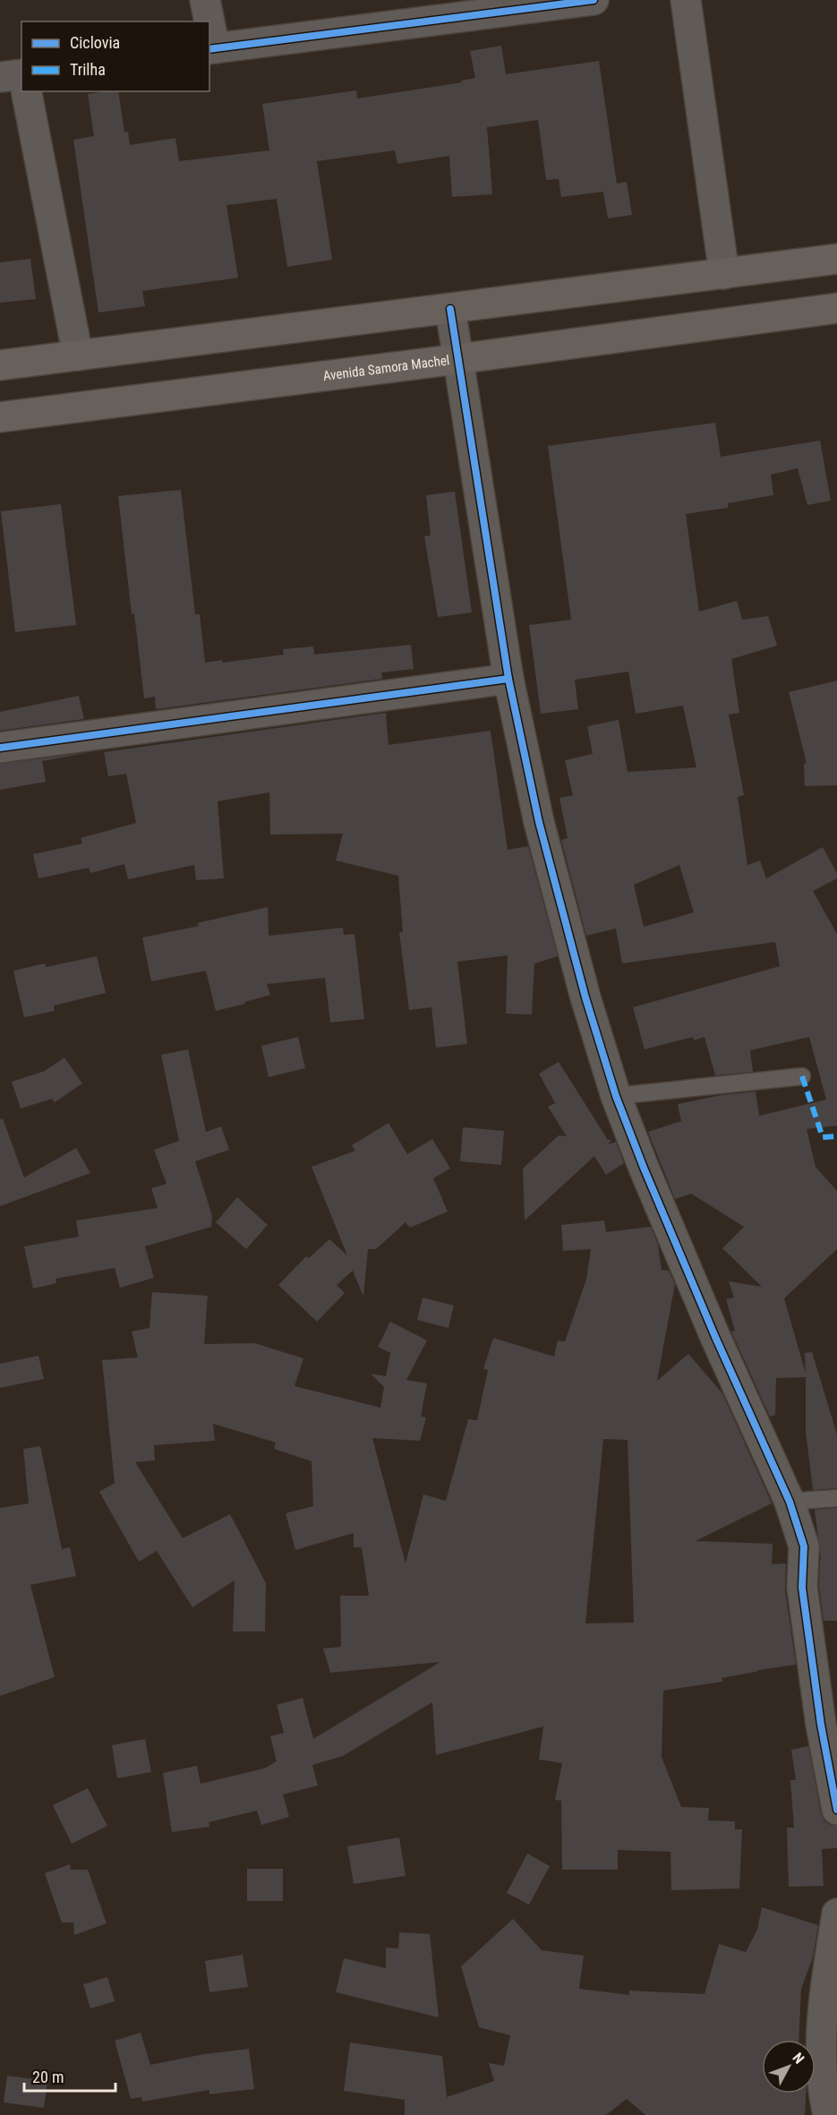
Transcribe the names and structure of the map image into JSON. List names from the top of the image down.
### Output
{
  "streets": {
    "highway": ["Avenida Samora Machel"]
  },
  "legend": ["Ciclovia", "Trilha"],
  "scale_bar": "20 m",
  "north": "top right"
}
